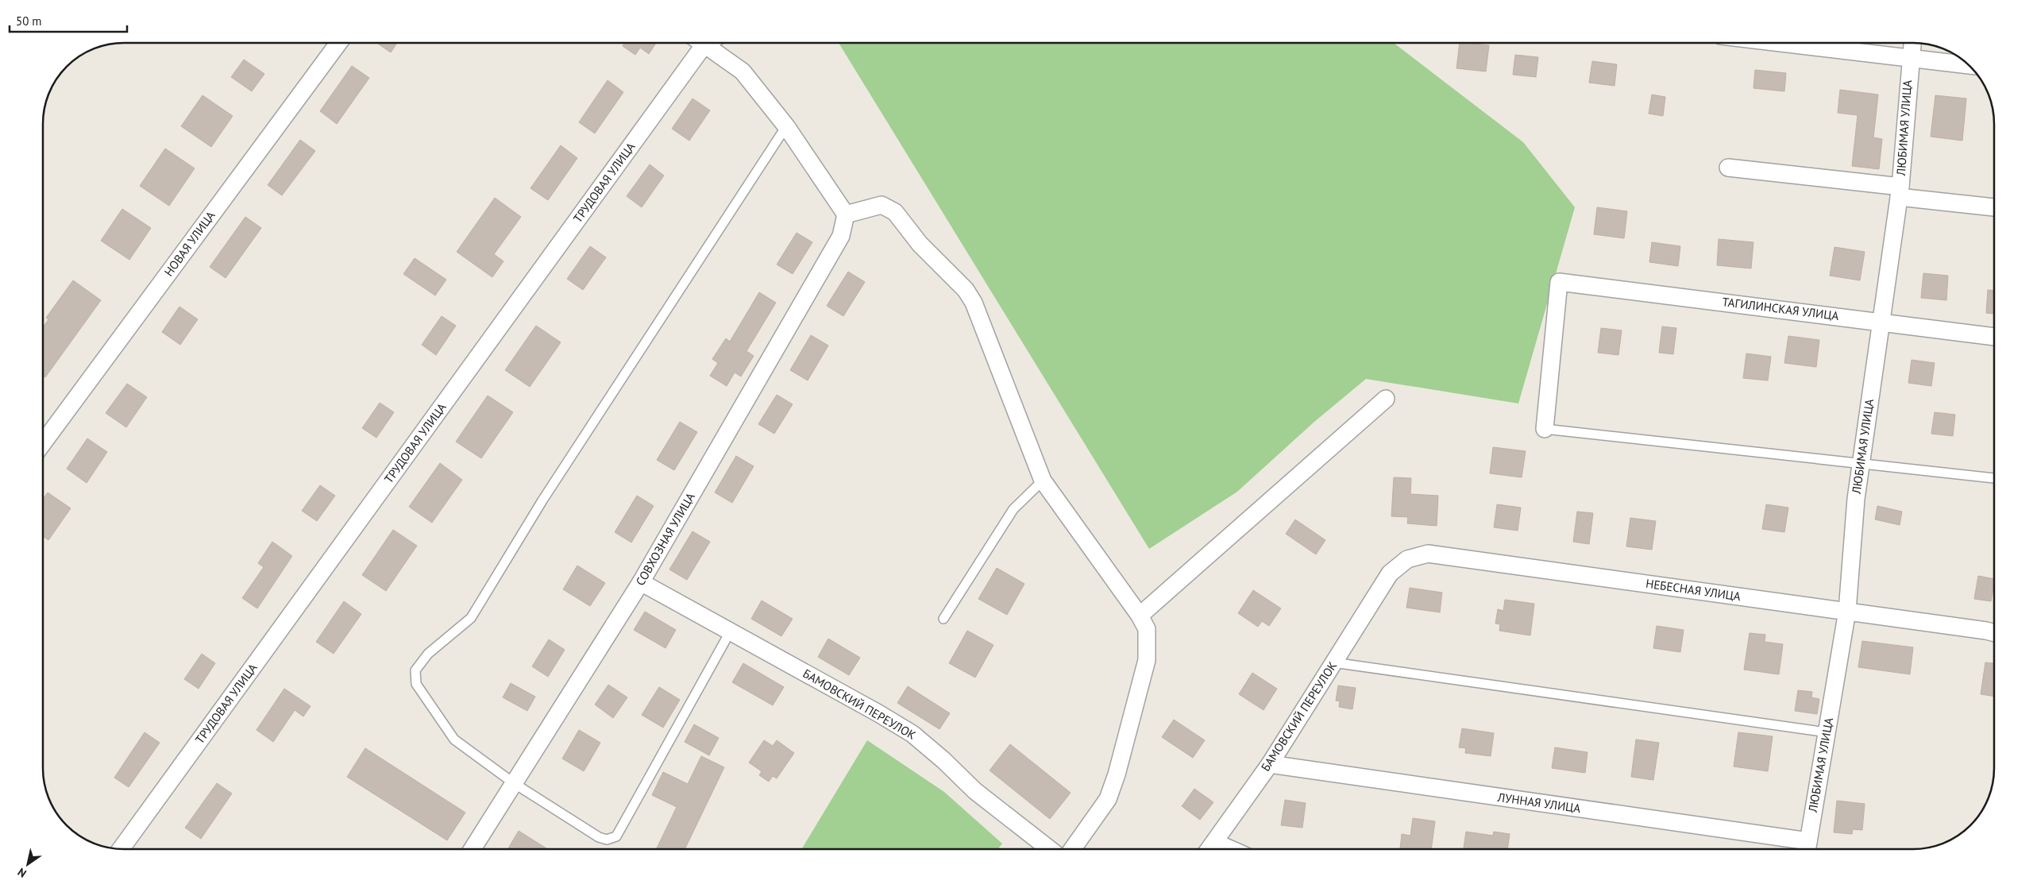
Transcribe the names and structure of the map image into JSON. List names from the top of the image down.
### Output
{
  "streets": {
    "street": [
      "ЛЮБИМАЯ УЛИЦА",
      "ТРУДОВАЯ УЛИЦА",
      "НОВАЯ УЛИЦА",
      "ТАГИЛИНСКАЯ УЛИЦА",
      "СОВХОЗНАЯ УЛИЦА",
      "НЕБЕСНАЯ УЛИЦА",
      "БАМОВСКИЙ ПЕРЕУЛОК",
      "ЛУННАЯ УЛИЦА"
    ]
  },
  "crossings": [
    ["ЛЮБИМАЯ УЛИЦА", "ТАГИЛИНСКАЯ УЛИЦА"],
    ["ЛЮБИМАЯ УЛИЦА", "НЕБЕСНАЯ УЛИЦА"],
    ["ЛЮБИМАЯ УЛИЦА", "ЛУННАЯ УЛИЦА"],
    ["СОВХОЗНАЯ УЛИЦА", "БАМОВСКИЙ ПЕРЕУЛОК"],
    ["НЕБЕСНАЯ УЛИЦА", "БАМОВСКИЙ ПЕРЕУЛОК"],
    ["БАМОВСКИЙ ПЕРЕУЛОК", "ЛУННАЯ УЛИЦА"]
  ],
  "scale_bar": "50 m",
  "north": "bottom left"
}
